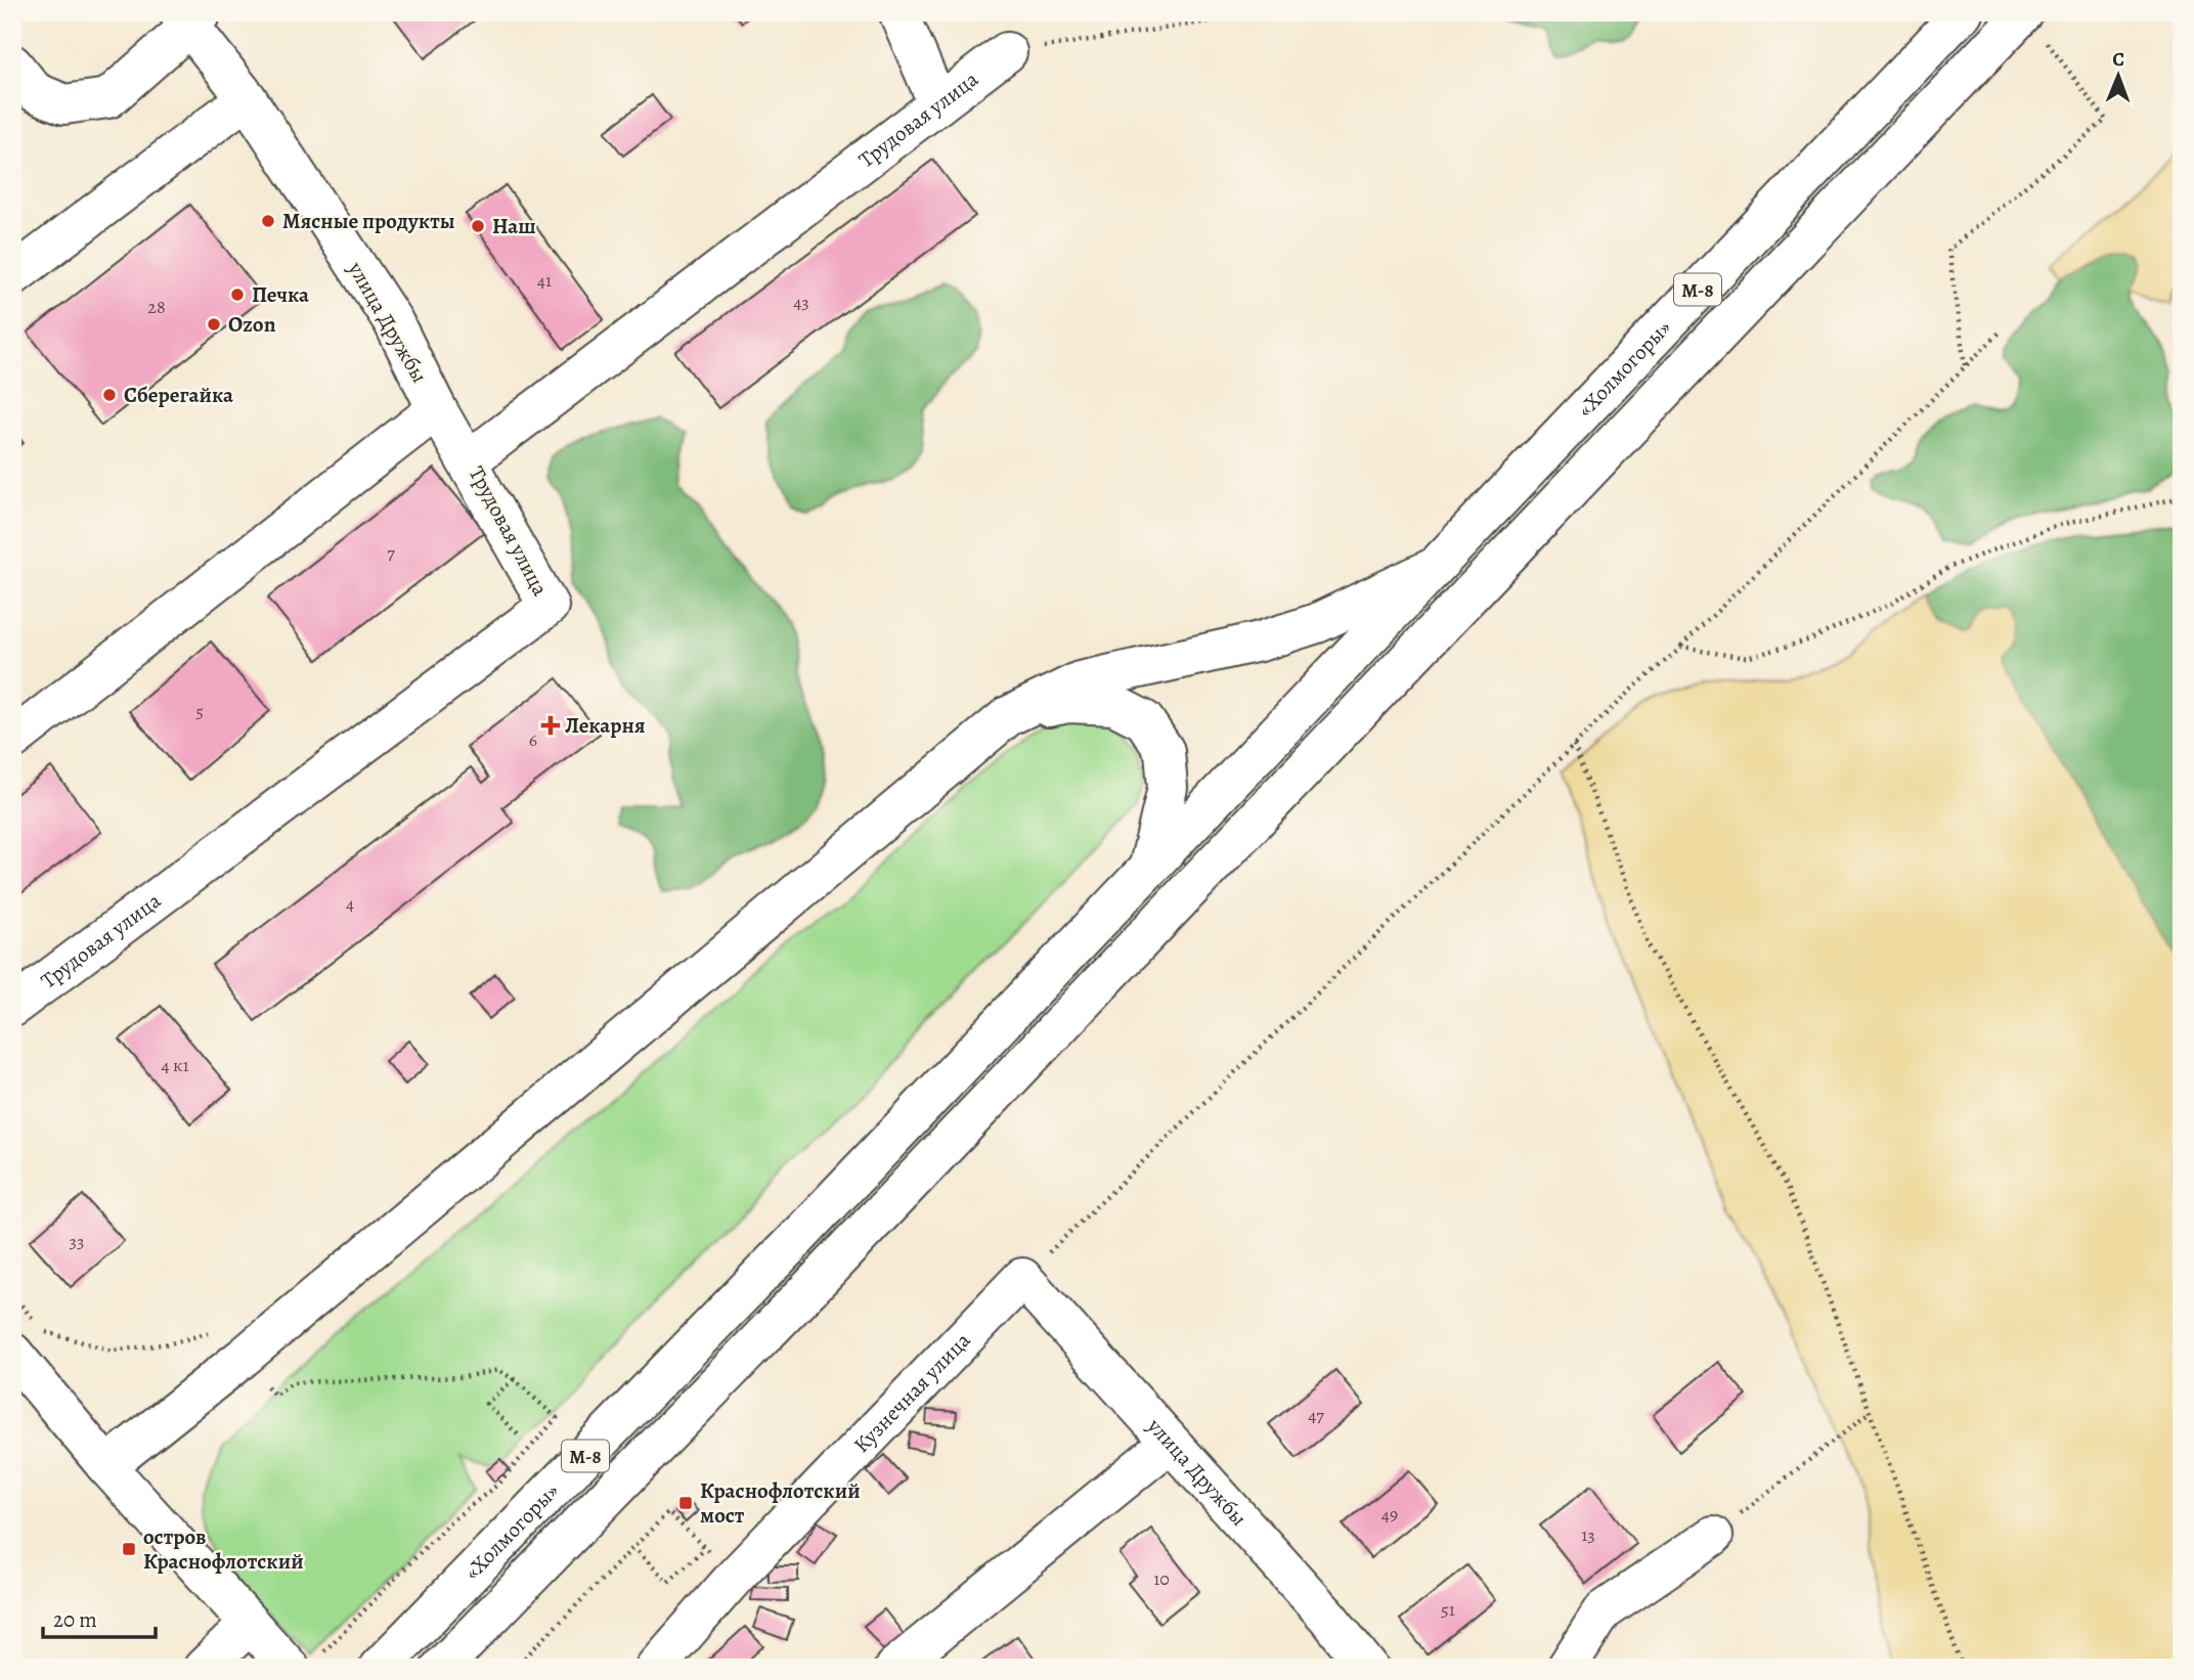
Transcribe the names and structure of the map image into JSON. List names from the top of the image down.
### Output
{
  "streets": {
    "street": [
      "Трудовая улица",
      "М-8",
      "улица Дружбы",
      "«Холмогоры»",
      "Кузнечная улица"
    ]
  },
  "crossings": [
    ["Трудовая улица", "улица Дружбы"],
    ["улица Дружбы", "Кузнечная улица"]
  ],
  "places": {
    "other": [
      "Мясные продукты",
      "Наш",
      "Печка",
      "Ozon",
      "Сберегайка"
    ],
    "health": ["Лекарня"],
    "transit": ["Краснофлотский мост", "остров Краснофлотский"]
  },
  "house_numbers": [
    "41",
    "43",
    "28",
    "7",
    "5",
    "6",
    "4",
    "4 к1",
    "33",
    "47",
    "49",
    "13",
    "10",
    "51"
  ],
  "scale_bar": "20 m",
  "north": "top"
}
